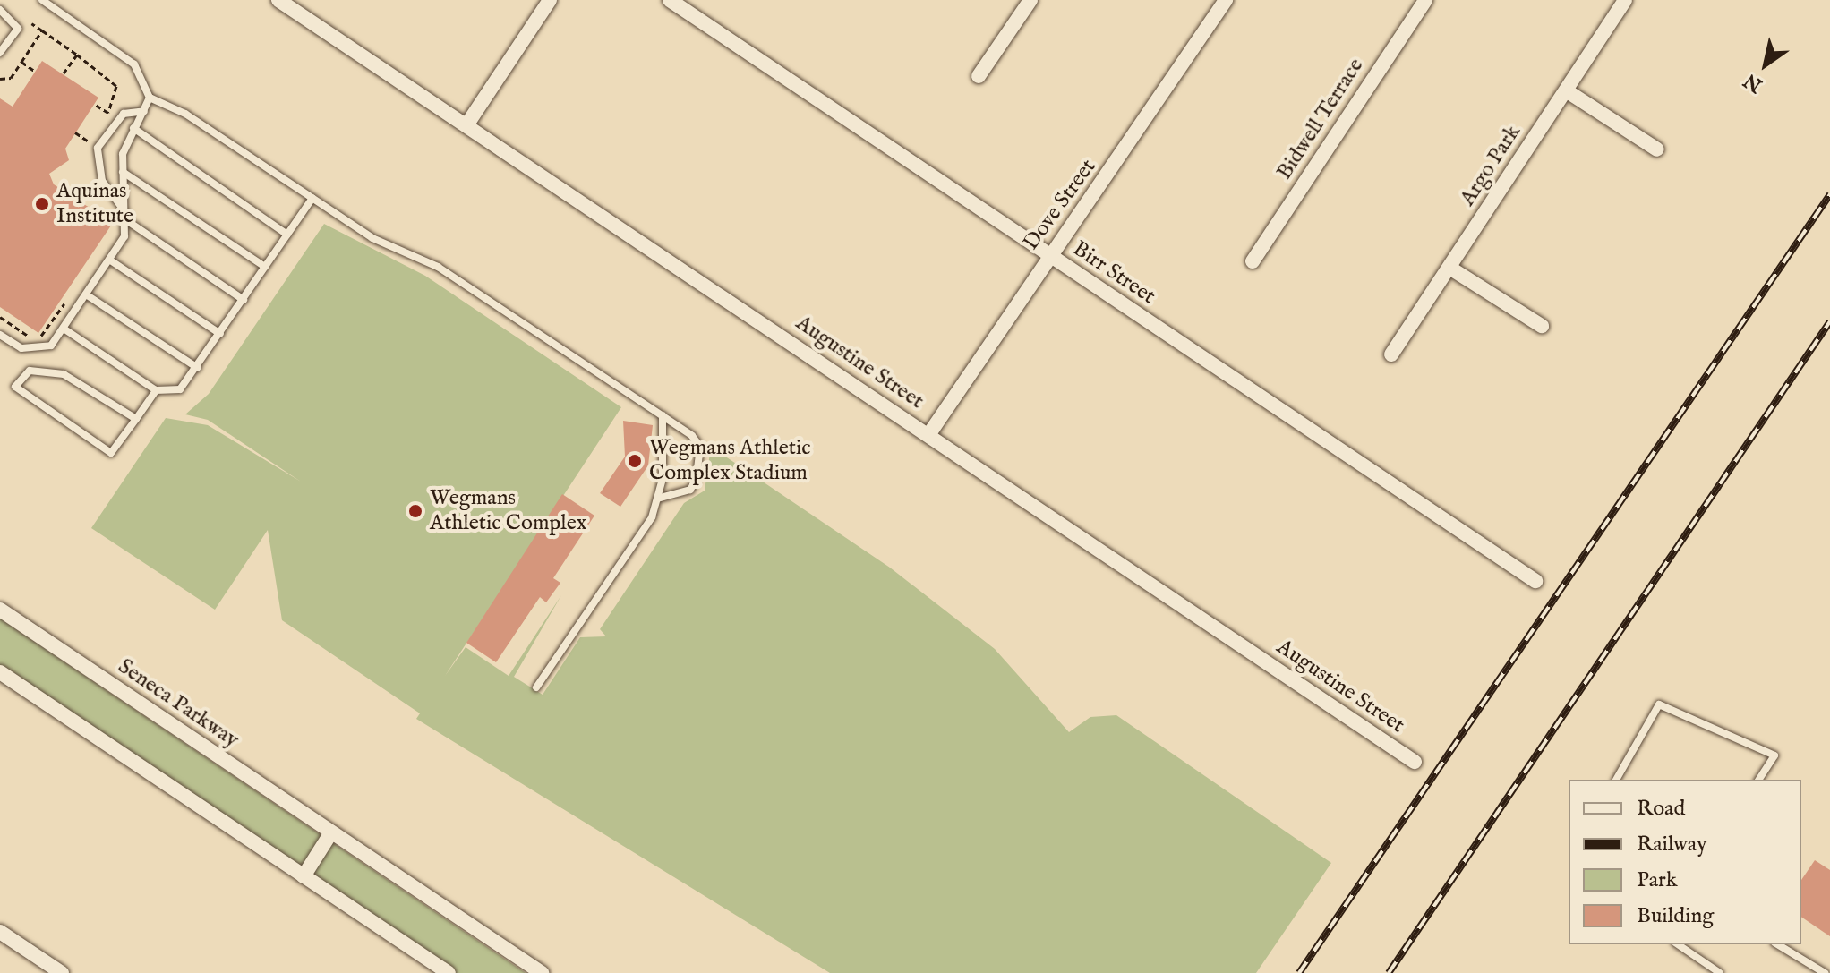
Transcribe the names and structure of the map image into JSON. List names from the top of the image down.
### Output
{
  "streets": {
    "street": [
      "Bidwell Terrace",
      "Argo Park",
      "Dove Street",
      "Birr Street",
      "Augustine Street",
      "Seneca Parkway"
    ]
  },
  "crossings": [
    ["Dove Street", "Birr Street"],
    ["Dove Street", "Augustine Street"]
  ],
  "places": ["Aquinas Institute", "Wegmans Athletic Complex Stadium", "Wegmans Athletic Complex"],
  "legend": [
    "Road",
    "Railway",
    "Park",
    "Building"
  ],
  "north": "bottom left"
}
